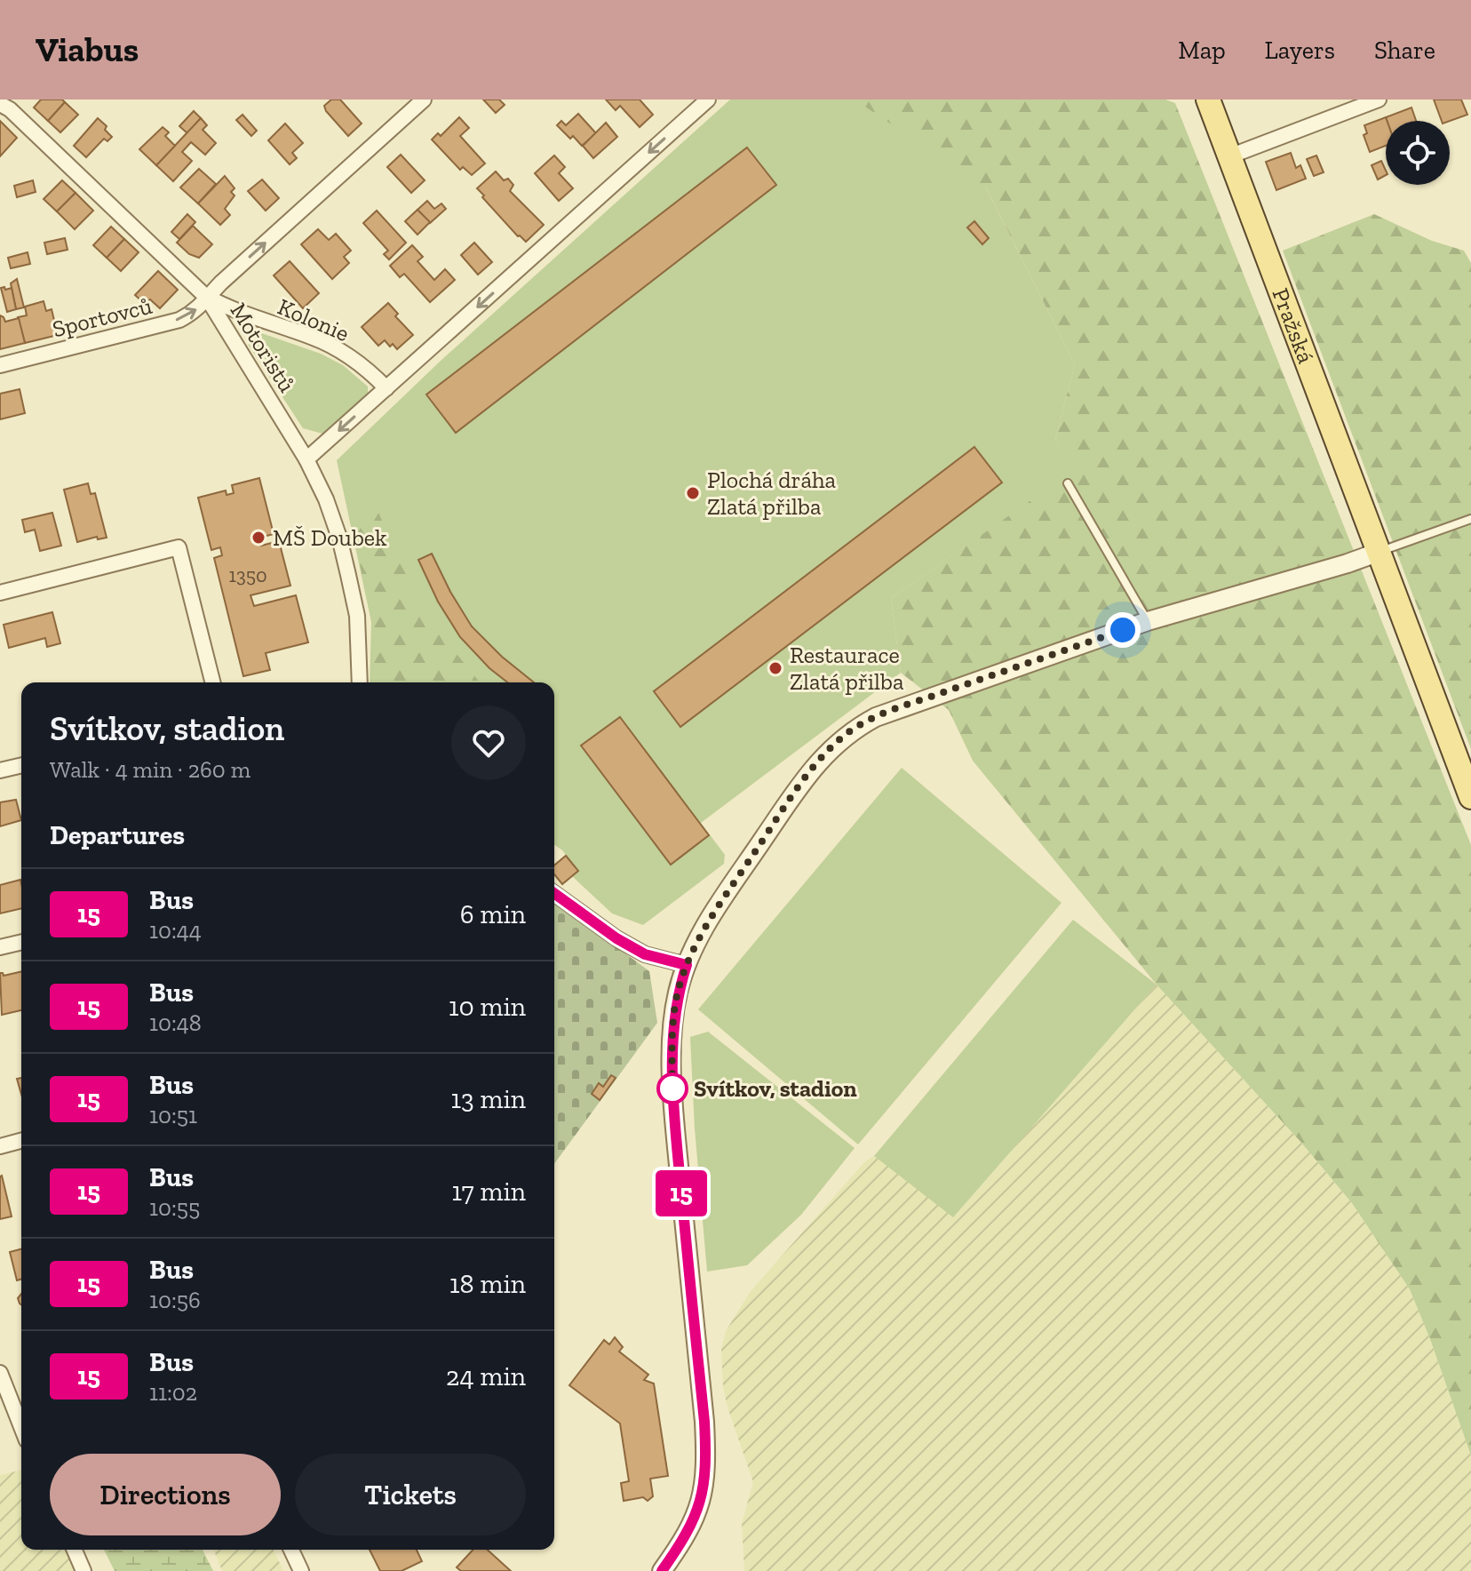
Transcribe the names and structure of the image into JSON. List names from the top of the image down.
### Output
{
  "streets": {
    "main road": ["Pražská"],
    "street": ["Sportovců", "Kolonie", "Motoristů"]
  },
  "crossings": [
    ["Sportovců", "Kolonie"],
    ["Sportovců", "Motoristů"],
    ["Kolonie", "Motoristů"]
  ],
  "one_way": ["Sportovců"],
  "places": [
    "Plochá dráha Zlatá přilba",
    "MŠ Doubek",
    "Restaurace Zlatá přilba",
    "Svítkov, stadion"
  ],
  "lines": ["bus line 15"],
  "house_numbers": ["1350"],
  "page": {
    "header": "Viabus",
    "nav": ["Map", "Layers", "Share"],
    "on_map": "15",
    "heading": [
      ["Svítkov, stadion", "Walk · 4 min · 260 m"],
      "Departures"
    ],
    "list": [
      {
        "mark": "15",
        "name": "Bus",
        "note": "10:44",
        "value": "6 min"
      },
      {
        "mark": "15",
        "name": "Bus",
        "note": "10:48",
        "value": "10 min"
      },
      {
        "mark": "15",
        "name": "Bus",
        "note": "10:51",
        "value": "13 min"
      },
      {
        "mark": "15",
        "name": "Bus",
        "note": "10:55",
        "value": "17 min"
      },
      {
        "mark": "15",
        "name": "Bus",
        "note": "10:56",
        "value": "18 min"
      },
      {
        "mark": "15",
        "name": "Bus",
        "note": "11:02",
        "value": "24 min"
      }
    ],
    "buttons": ["Directions", "Tickets"]
  }
}
